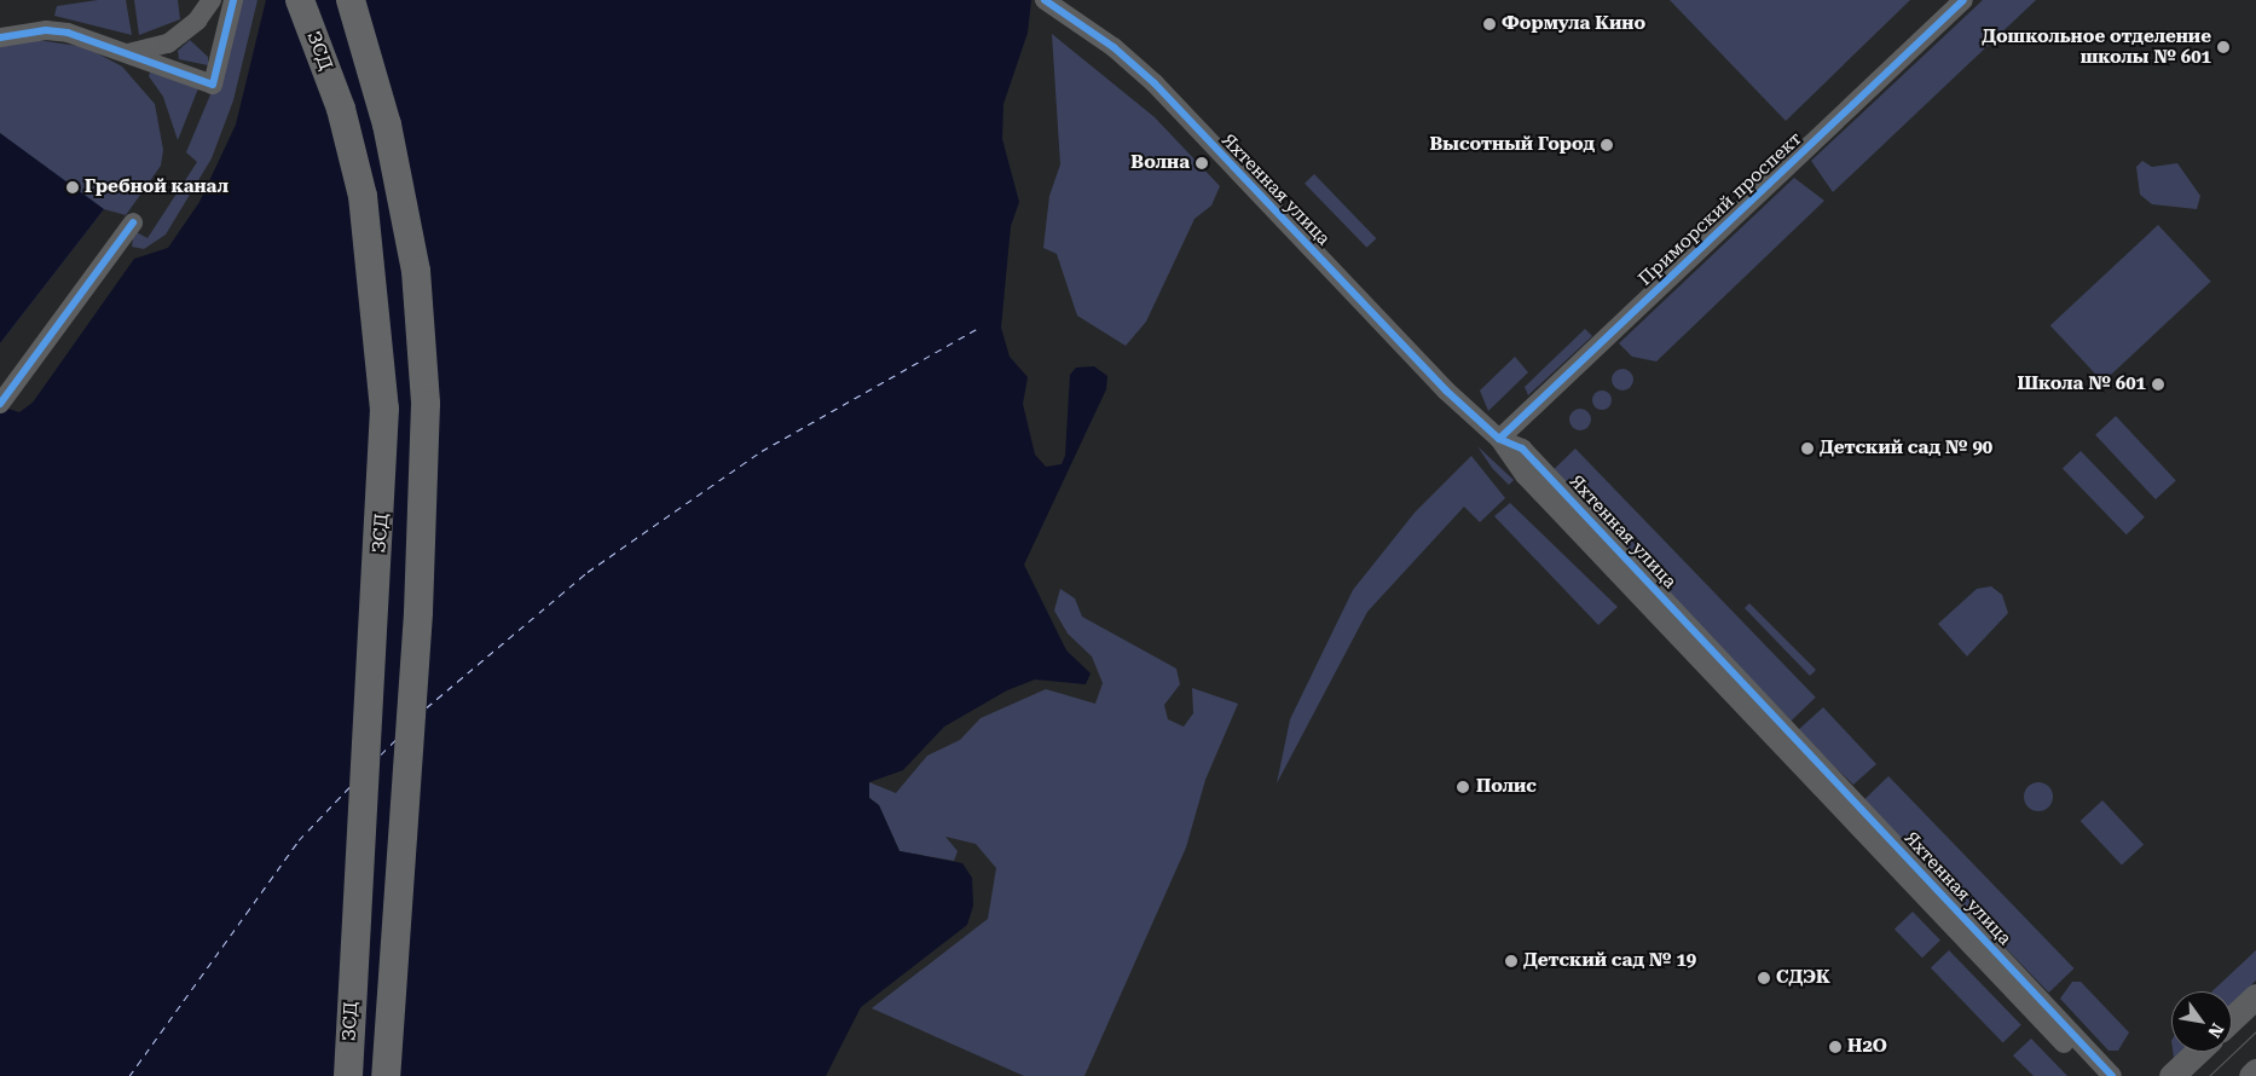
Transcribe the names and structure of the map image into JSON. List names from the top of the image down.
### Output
{
  "streets": {
    "highway": ["ЗСД"],
    "street": ["Яхтенная улица", "Приморский проспект"]
  },
  "crossings": [
    ["Яхтенная улица", "Приморский проспект"]
  ],
  "places": [
    "Формула Кино",
    "Дошкольное отделение школы № 601",
    "Высотный Город",
    "Волна",
    "Гребной канал",
    "Школа № 601",
    "Детский сад № 90",
    "Полис",
    "Детский сад № 19",
    "СДЭК",
    "H2O"
  ],
  "north": "bottom right"
}
